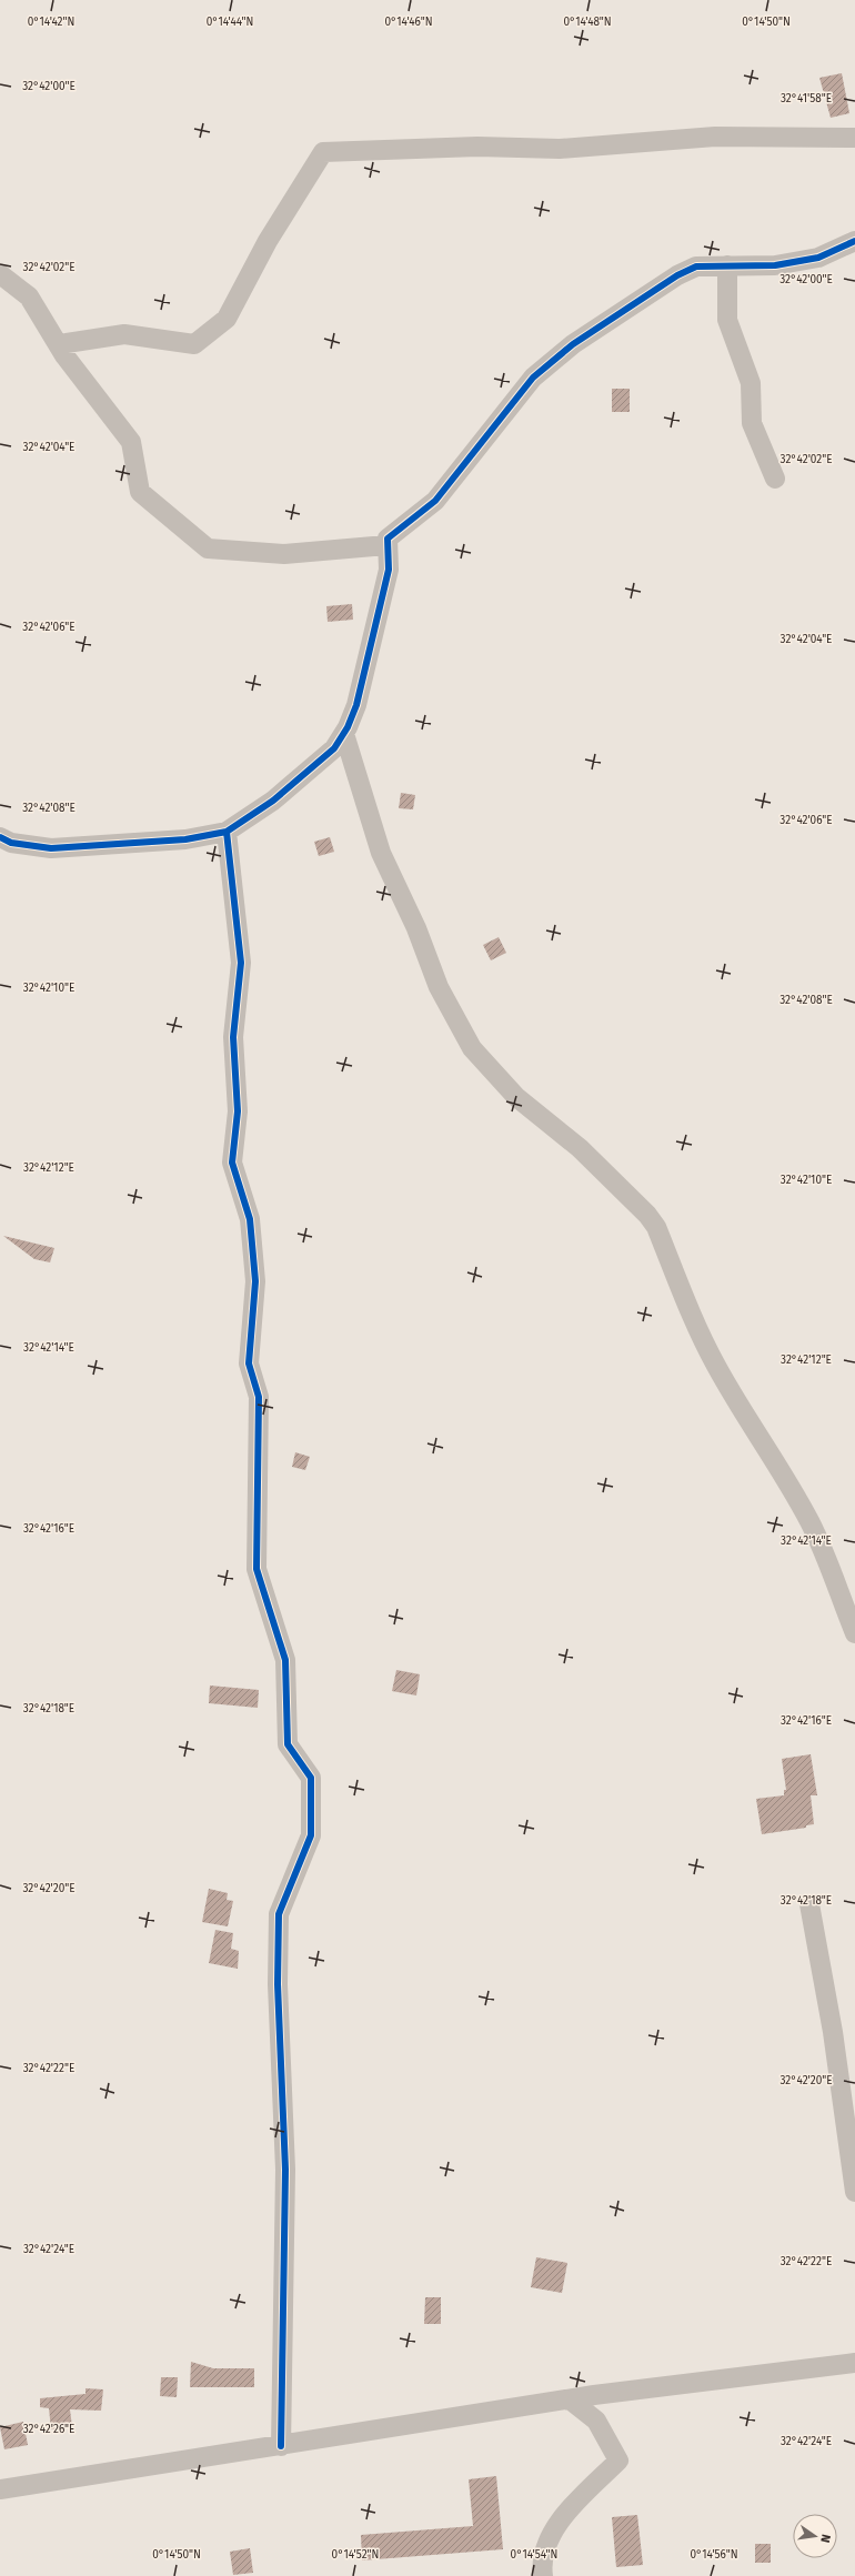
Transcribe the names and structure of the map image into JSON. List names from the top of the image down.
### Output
{
  "north": "right",
  "coordinates": [
    "0°14'42\"N",
    "0°14'44\"N",
    "0°14'46\"N",
    "0°14'48\"N",
    "0°14'50\"N",
    "32°42'00\"E",
    "32°41'58\"E",
    "32°42'02\"E",
    "32°42'04\"E",
    "32°42'06\"E",
    "32°42'08\"E",
    "32°42'10\"E",
    "32°42'12\"E",
    "32°42'14\"E",
    "32°42'16\"E",
    "32°42'18\"E",
    "32°42'20\"E",
    "32°42'22\"E",
    "32°42'24\"E",
    "32°42'26\"E",
    "0°14'52\"N",
    "0°14'54\"N",
    "0°14'56\"N"
  ]
}
